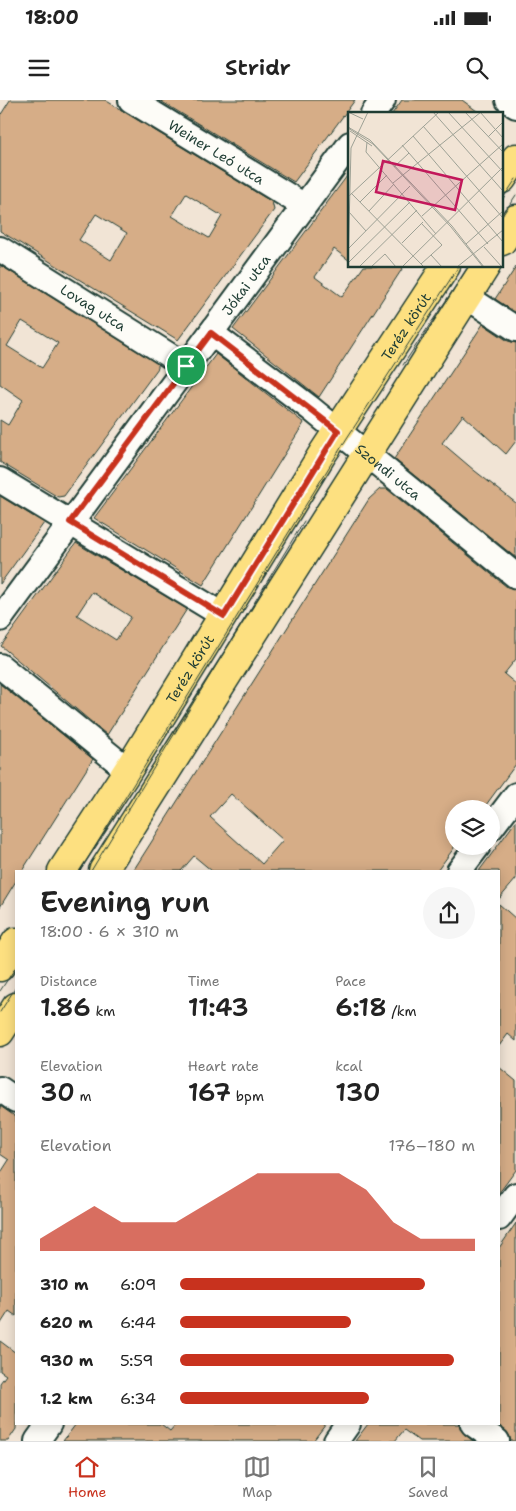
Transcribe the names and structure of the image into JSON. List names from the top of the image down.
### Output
{
  "streets": {
    "main road": ["Teréz körút"],
    "street": [
      "Weiner Leó utca",
      "Jókai utca",
      "Lovag utca",
      "Szondi utca"
    ]
  },
  "crossings": [
    ["Weiner Leó utca", "Jókai utca"],
    ["Jókai utca", "Lovag utca"],
    ["Jókai utca", "Szondi utca"],
    ["Teréz körút", "Szondi utca"]
  ],
  "page": {
    "status": "18:00",
    "header": "Stridr",
    "heading": ["Evening run", "18:00 · 6 × 310 m"],
    "stats": [
      ["Distance", "1.86 km"],
      ["Time", "11:43"],
      ["Pace", "6:18 /km"],
      ["Elevation", "30 m"],
      ["Heart rate", "167 bpm"],
      ["kcal", "130"]
    ],
    "chart": ["Elevation", "176–180 m"],
    "list": [
      {
        "name": "310 m",
        "note": "6:09"
      },
      {
        "name": "620 m",
        "note": "6:44"
      },
      {
        "name": "930 m",
        "note": "5:59"
      },
      {
        "name": "1.2 km",
        "note": "6:34"
      }
    ],
    "tabs": ["Home", "Map", "Saved"]
  }
}
